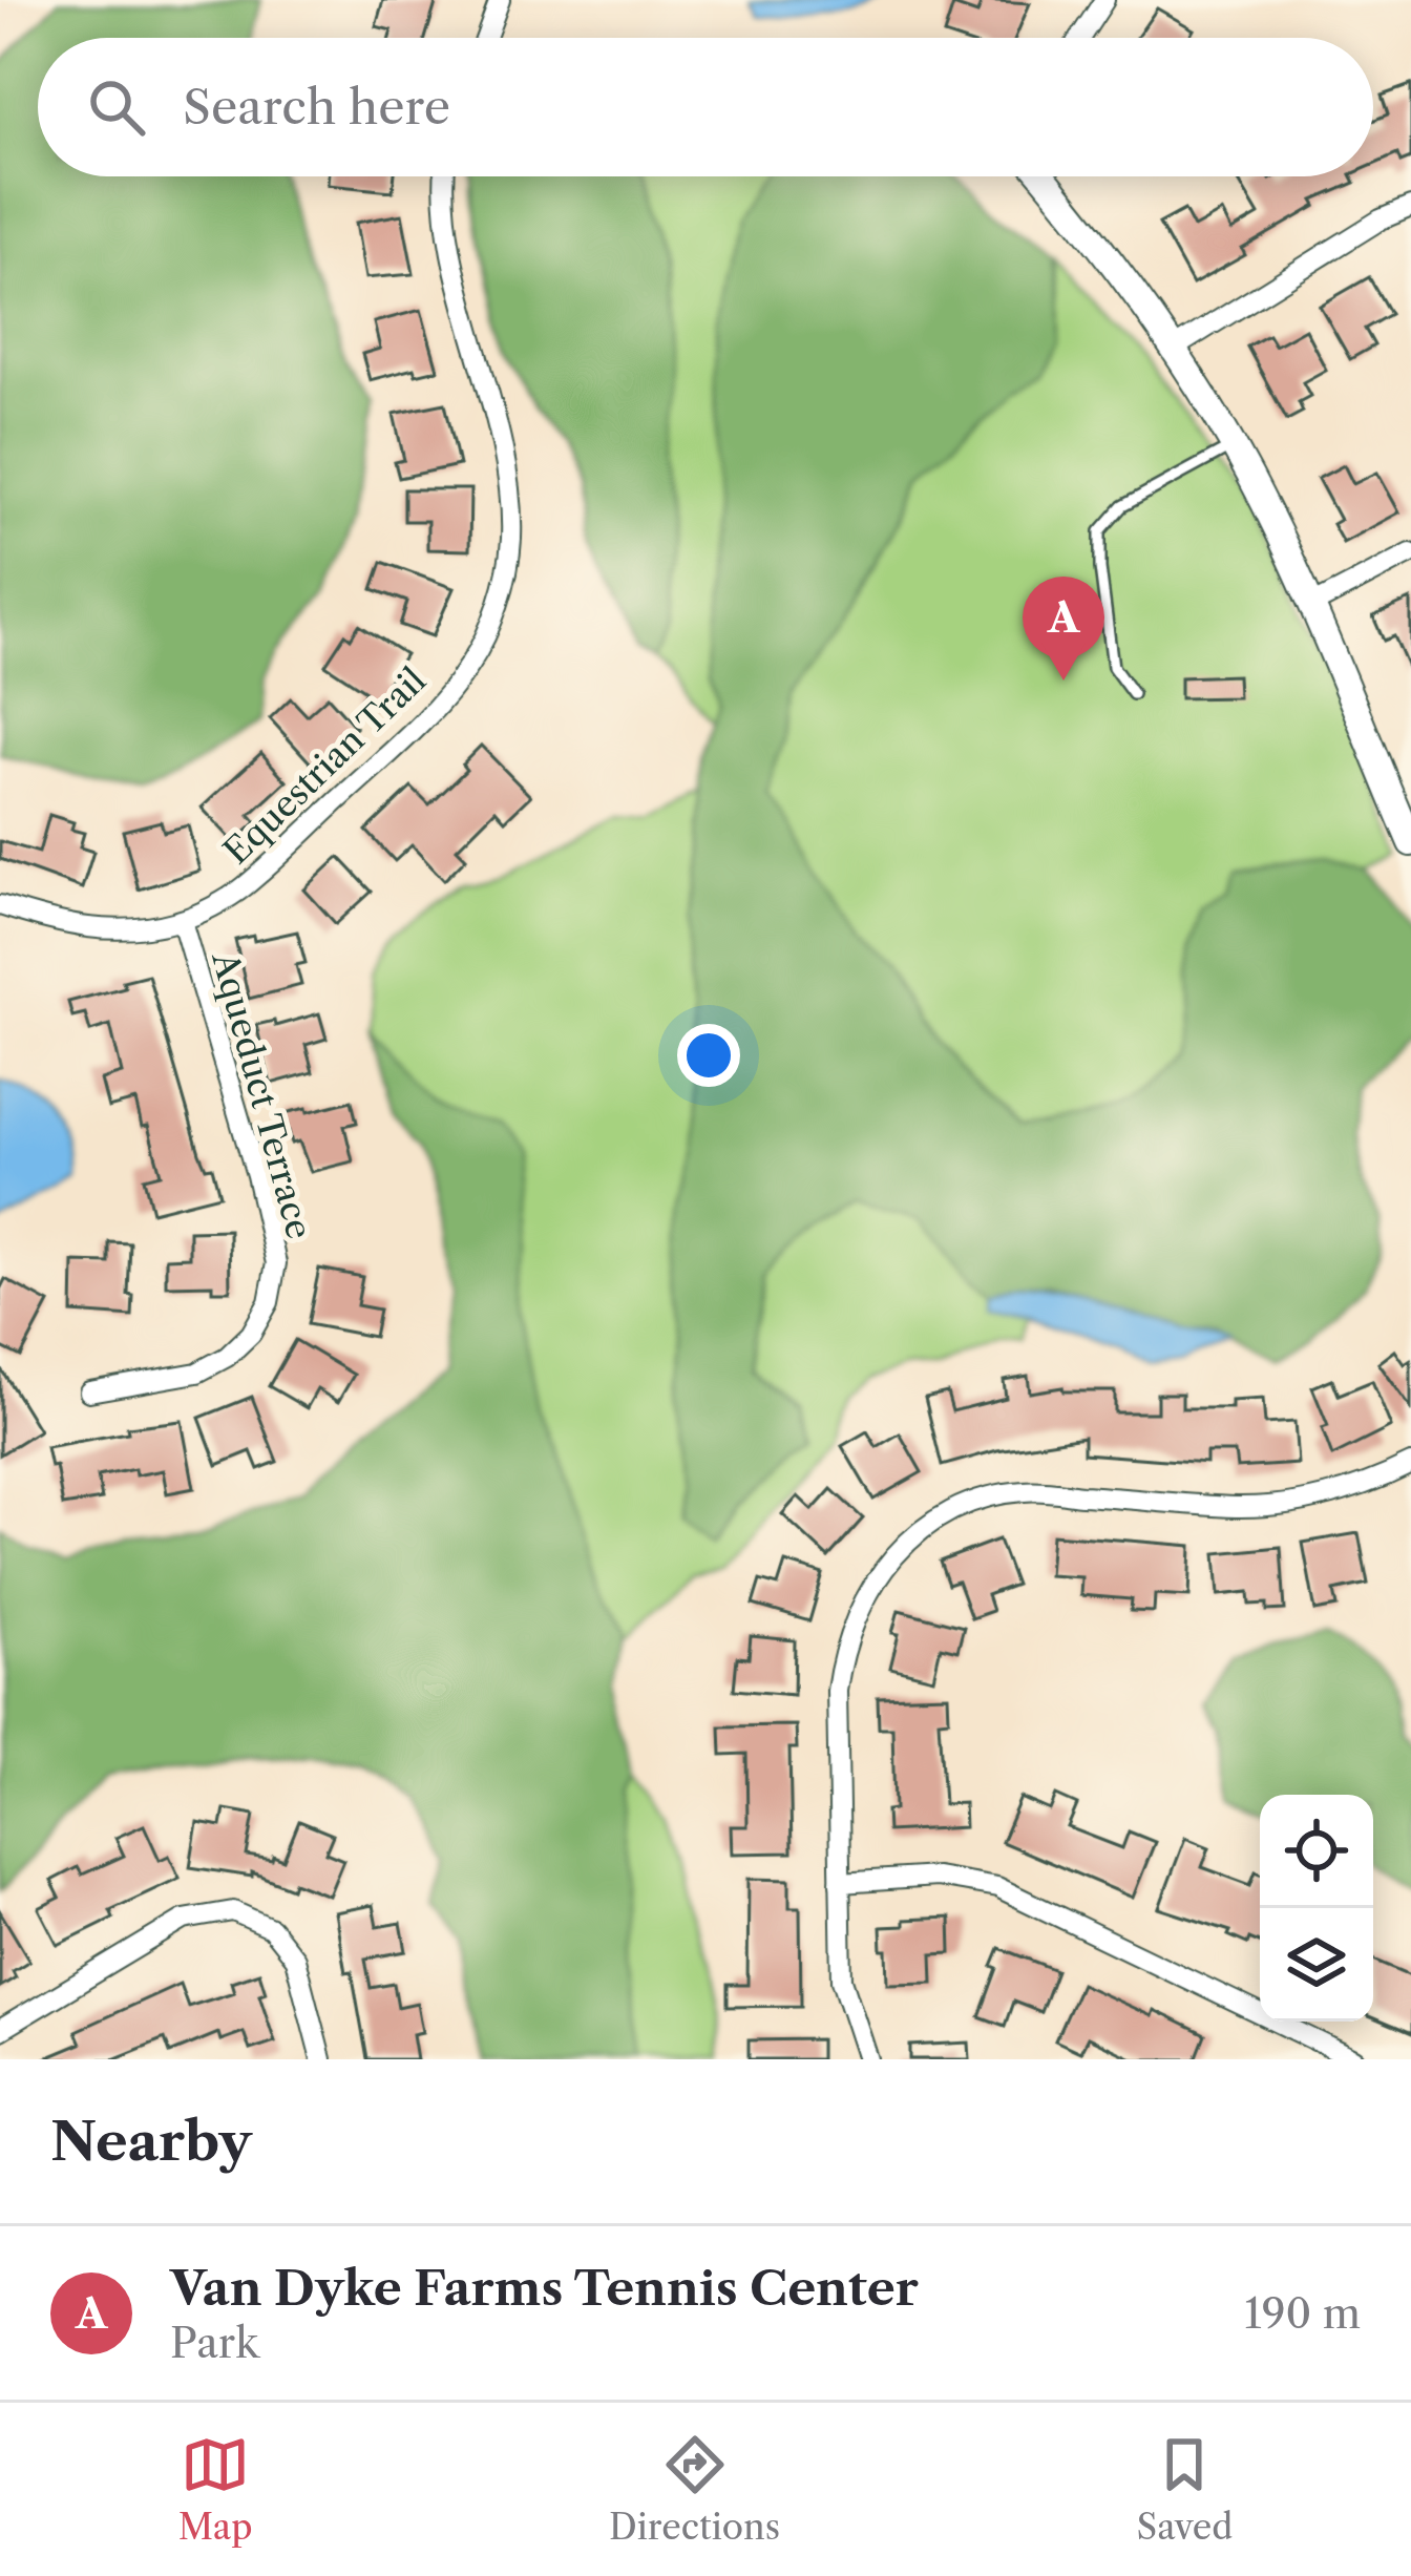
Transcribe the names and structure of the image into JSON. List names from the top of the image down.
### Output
{
  "streets": {
    "street": ["Equestrian Trail", "Aqueduct Terrace"]
  },
  "crossings": [
    ["Equestrian Trail", "Aqueduct Terrace"]
  ],
  "page": {
    "search": "Search here",
    "pins": "A",
    "heading": "Nearby",
    "list": [
      {
        "mark": "A",
        "name": "Van Dyke Farms Tennis Center",
        "note": "Park",
        "value": "190 m"
      }
    ],
    "nav": ["Map", "Directions", "Saved"]
  }
}
